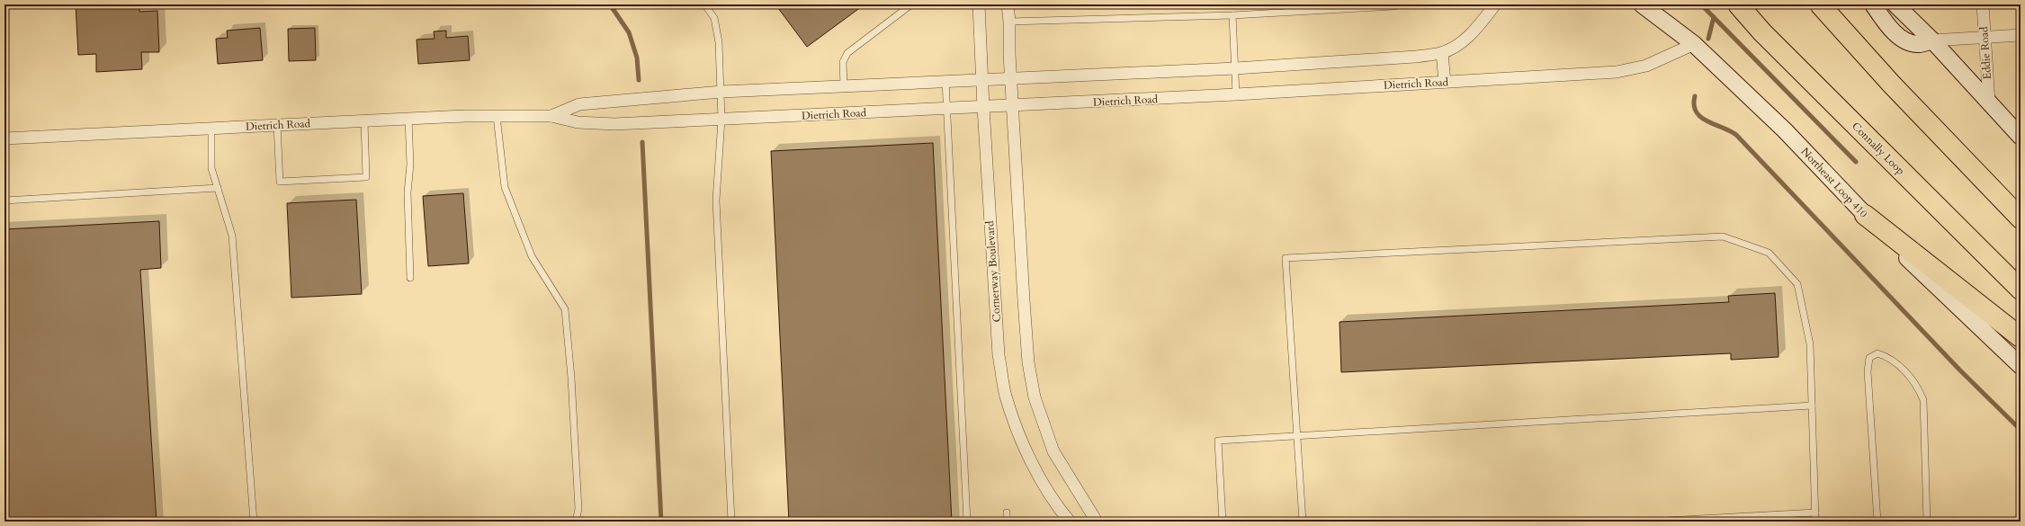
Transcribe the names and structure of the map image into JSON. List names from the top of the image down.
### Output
{
  "streets": {
    "highway": ["Connally Loop"],
    "main road": ["Northeast Loop 410"],
    "street": ["Eddie Road", "Dietrich Road", "Cornerway Boulevard"]
  },
  "crossings": [
    ["Dietrich Road", "Northeast Loop 410"],
    ["Dietrich Road", "Cornerway Boulevard"]
  ]
}
